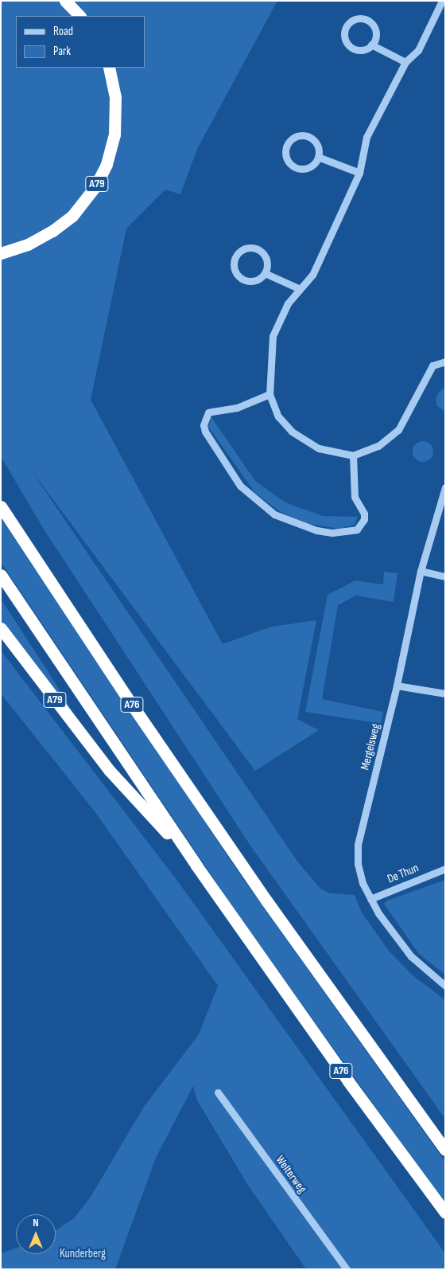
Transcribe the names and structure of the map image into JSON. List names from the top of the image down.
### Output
{
  "streets": {
    "highway": ["A79", "A76"],
    "street": ["Mergelsweg", "De Thun", "Welterweg"]
  },
  "crossings": [
    ["A79", "A76"],
    ["Mergelsweg", "De Thun"]
  ],
  "parks": ["Kunderberg"],
  "legend": ["Road", "Park"],
  "north": "top"
}
